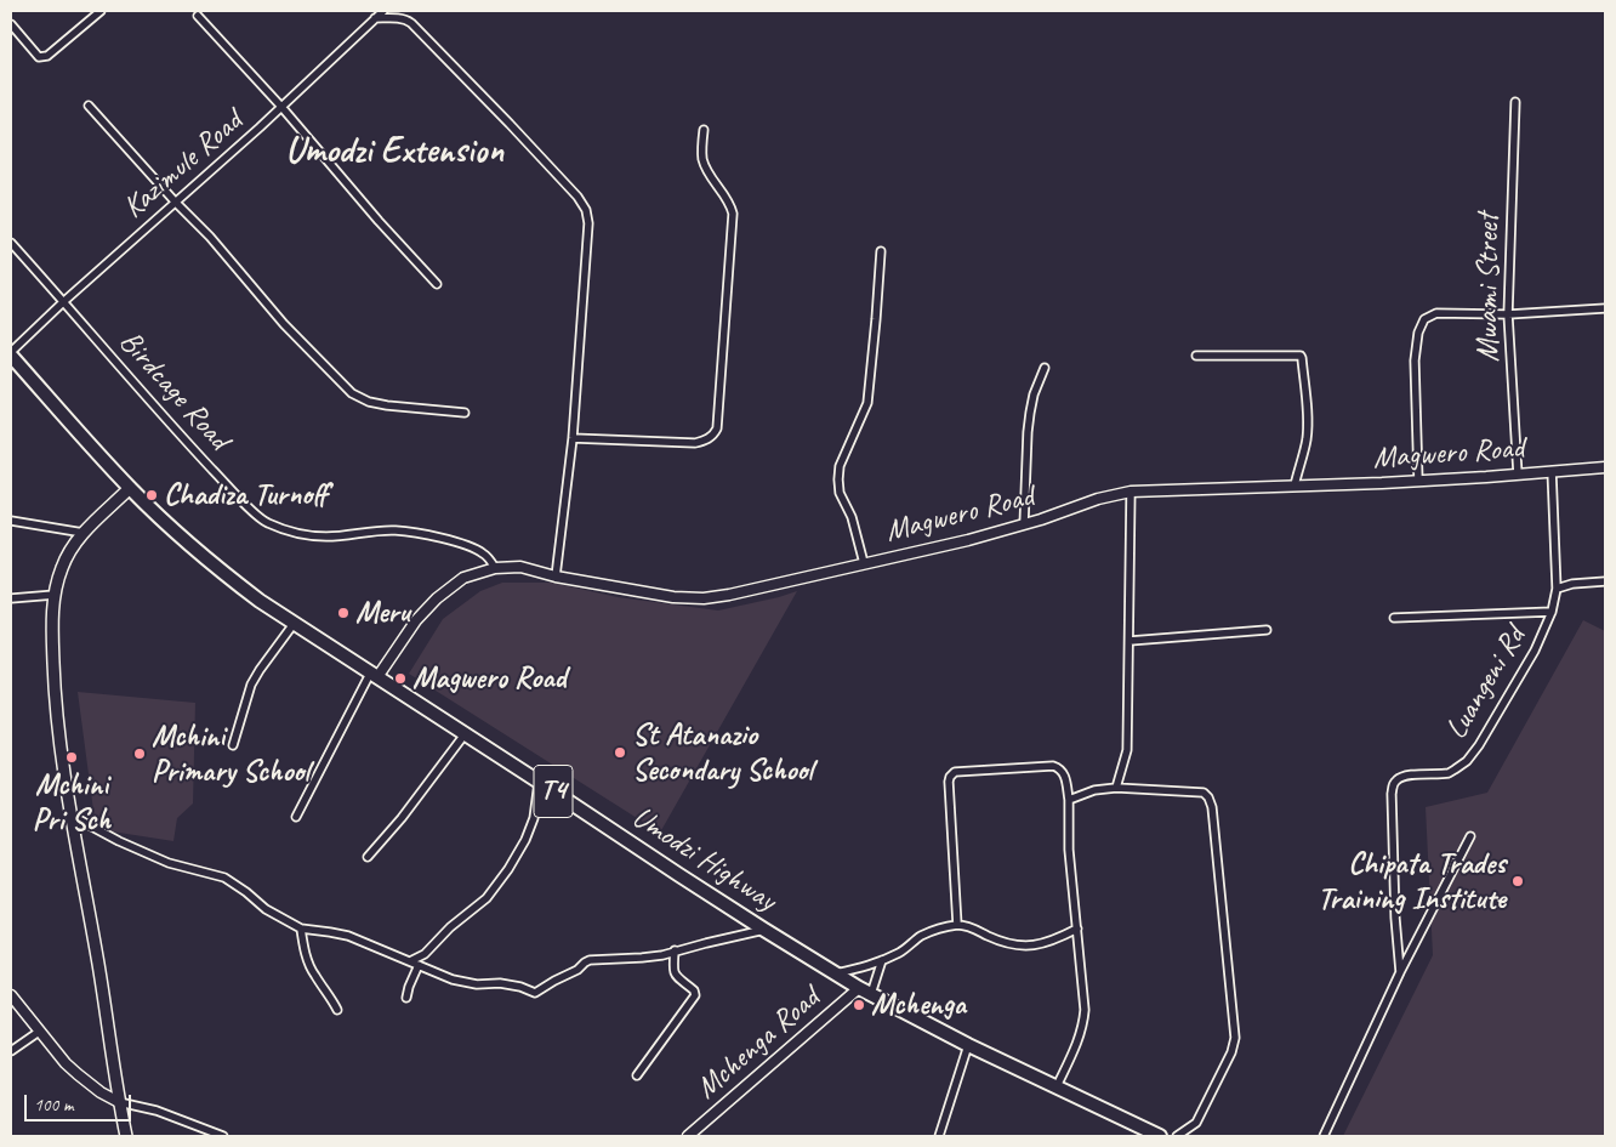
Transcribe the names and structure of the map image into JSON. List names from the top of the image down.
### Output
{
  "streets": {
    "highway": ["T4", "Umodzi Highway"],
    "street": [
      "Kazimule Road",
      "Mwami Street",
      "Birdcage Road",
      "Magwero Road",
      "Luangeni Rd",
      "Mchenga Road"
    ]
  },
  "crossings": [
    ["Kazimule Road", "Birdcage Road"],
    ["Kazimule Road", "Umodzi Highway"],
    ["Mwami Street", "Magwero Road"],
    ["Birdcage Road", "Magwero Road"],
    ["Magwero Road", "Luangeni Rd"],
    ["Magwero Road", "Umodzi Highway"],
    ["Umodzi Highway", "Mchenga Road"]
  ],
  "districts": ["Umodzi Extension"],
  "places": [
    "Chadiza Turnoff",
    "Meru",
    "Magwero Road",
    "St Atanazio Secondary School",
    "Mchini Primary School",
    "Mchini Pri Sch",
    "Chipata Trades Training Institute",
    "Mchenga"
  ],
  "scale_bar": "100 m"
}
